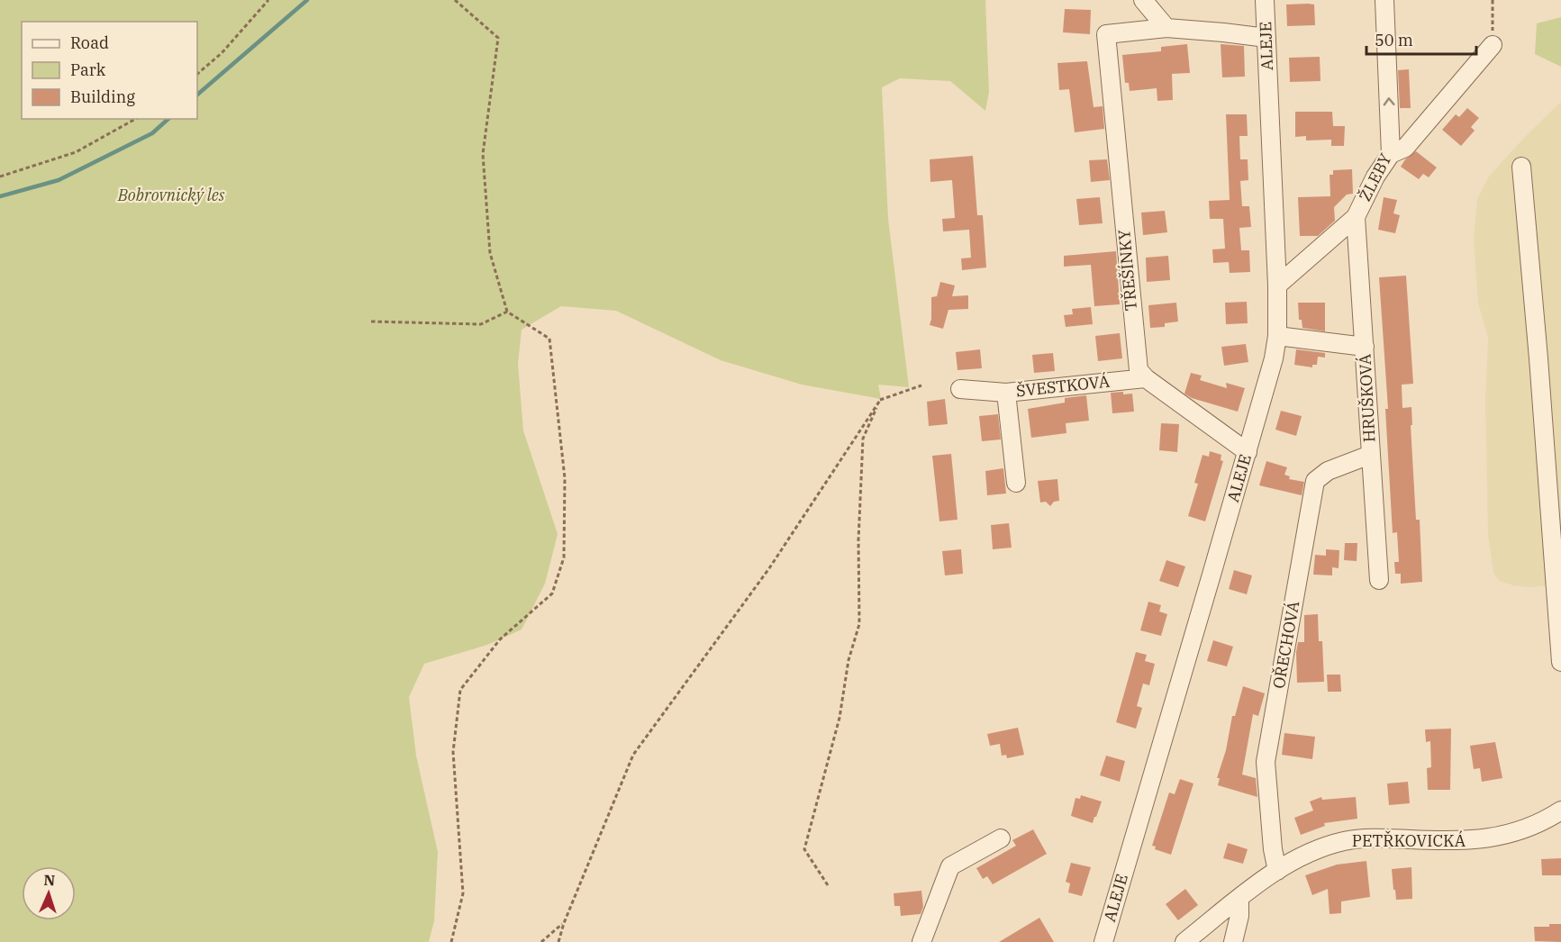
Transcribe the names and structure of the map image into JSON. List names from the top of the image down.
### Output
{
  "streets": {
    "street": [
      "ALEJE",
      "ŽLEBY",
      "TŘEŠÍNKY",
      "ŠVESTKOVÁ",
      "HRUŠKOVÁ",
      "OŘECHOVÁ",
      "PETŘKOVICKÁ"
    ]
  },
  "crossings": [
    ["ALEJE", "ŽLEBY"],
    ["ŽLEBY", "HRUŠKOVÁ"],
    ["TŘEŠÍNKY", "ŠVESTKOVÁ"],
    ["HRUŠKOVÁ", "OŘECHOVÁ"],
    ["OŘECHOVÁ", "PETŘKOVICKÁ"]
  ],
  "one_way": ["ŽLEBY"],
  "parks": ["Bobrovnický les"],
  "legend": ["Road", "Park", "Building"],
  "scale_bar": "50 m",
  "north": "top"
}
